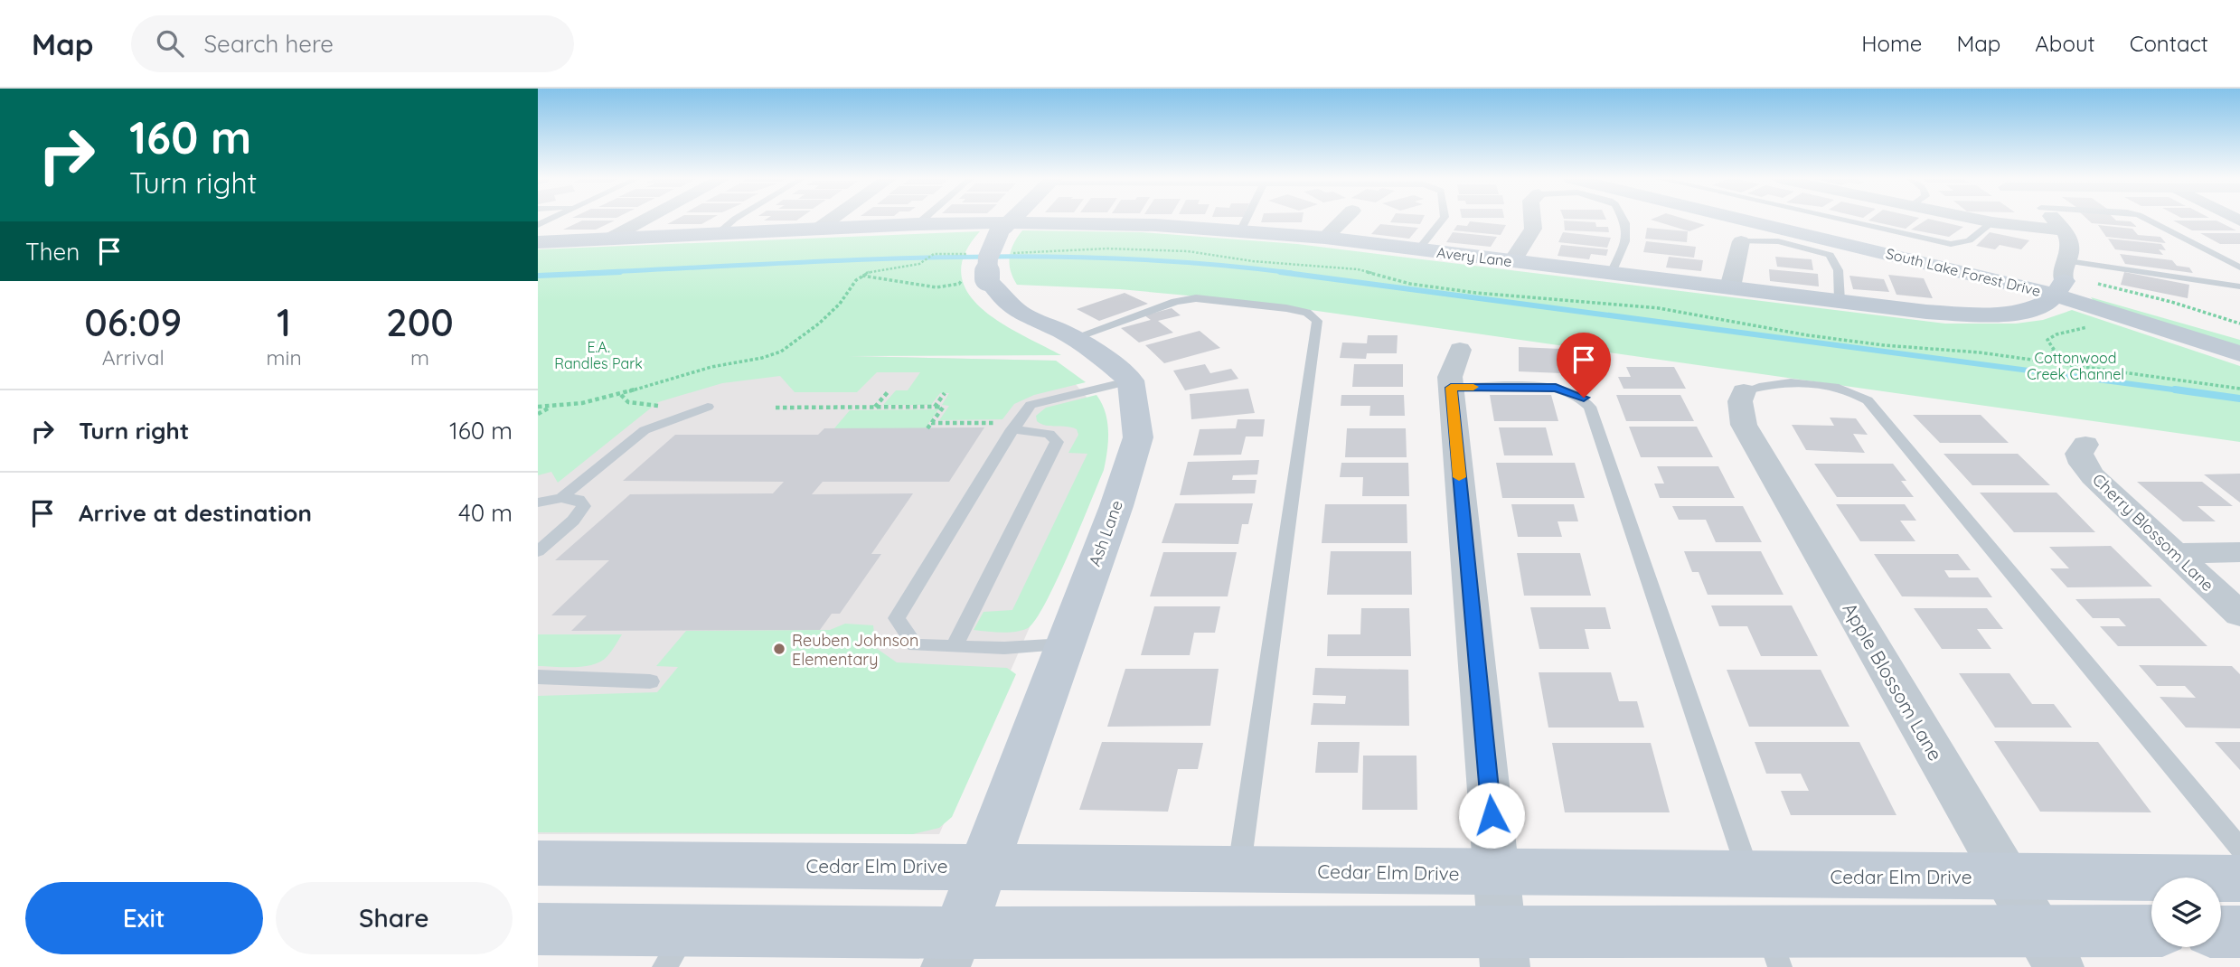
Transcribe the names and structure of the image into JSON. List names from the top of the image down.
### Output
{
  "streets": {
    "street": [
      "Avery Lane",
      "South Lake Forest Drive",
      "Cherry Blossom Lane",
      "Ash Lane",
      "Apple Blossom Lane",
      "Cedar Elm Drive"
    ]
  },
  "crossings": [
    ["Avery Lane", "South Lake Forest Drive"],
    ["Ash Lane", "Cedar Elm Drive"],
    ["Apple Blossom Lane", "Cedar Elm Drive"]
  ],
  "parks": ["E.A. Randles Park", "Cottonwood Creek Channel"],
  "places": ["Reuben Johnson Elementary"],
  "page": {
    "header": "Map",
    "search": "Search here",
    "nav": [
      "Home",
      "Map",
      "About",
      "Contact"
    ],
    "turn": ["160 m", "Turn right"],
    "then": "Then",
    "eta": [
      "06:09",
      "Arrival",
      "1",
      "min",
      "200",
      "m"
    ],
    "list": [
      {
        "name": "Turn right",
        "value": "160 m"
      },
      {
        "name": "Arrive at destination",
        "value": "40 m"
      }
    ],
    "buttons": ["Exit", "Share"]
  }
}
